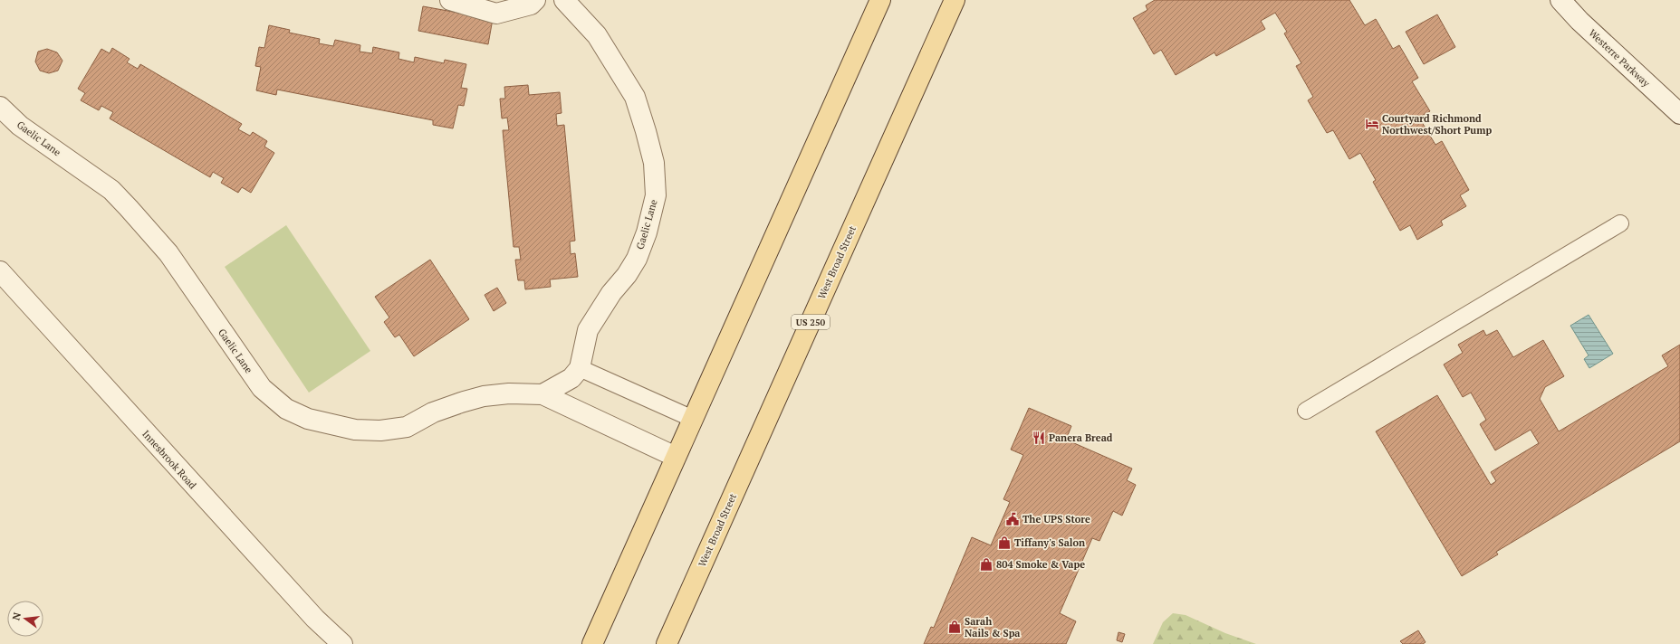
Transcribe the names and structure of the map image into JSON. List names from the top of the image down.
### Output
{
  "streets": {
    "main road": ["West Broad Street", "US 250"],
    "street": ["Westerre Parkway", "Gaelic Lane", "Innesbrook Road"]
  },
  "places": {
    "hotel": ["Courtyard Richmond Northwest/Short Pump"],
    "restaurant": ["Panera Bread"],
    "public building": ["The UPS Store"],
    "shop": ["Tiffany's Salon", "804 Smoke & Vape", "Sarah Nails & Spa"]
  },
  "north": "left"
}
